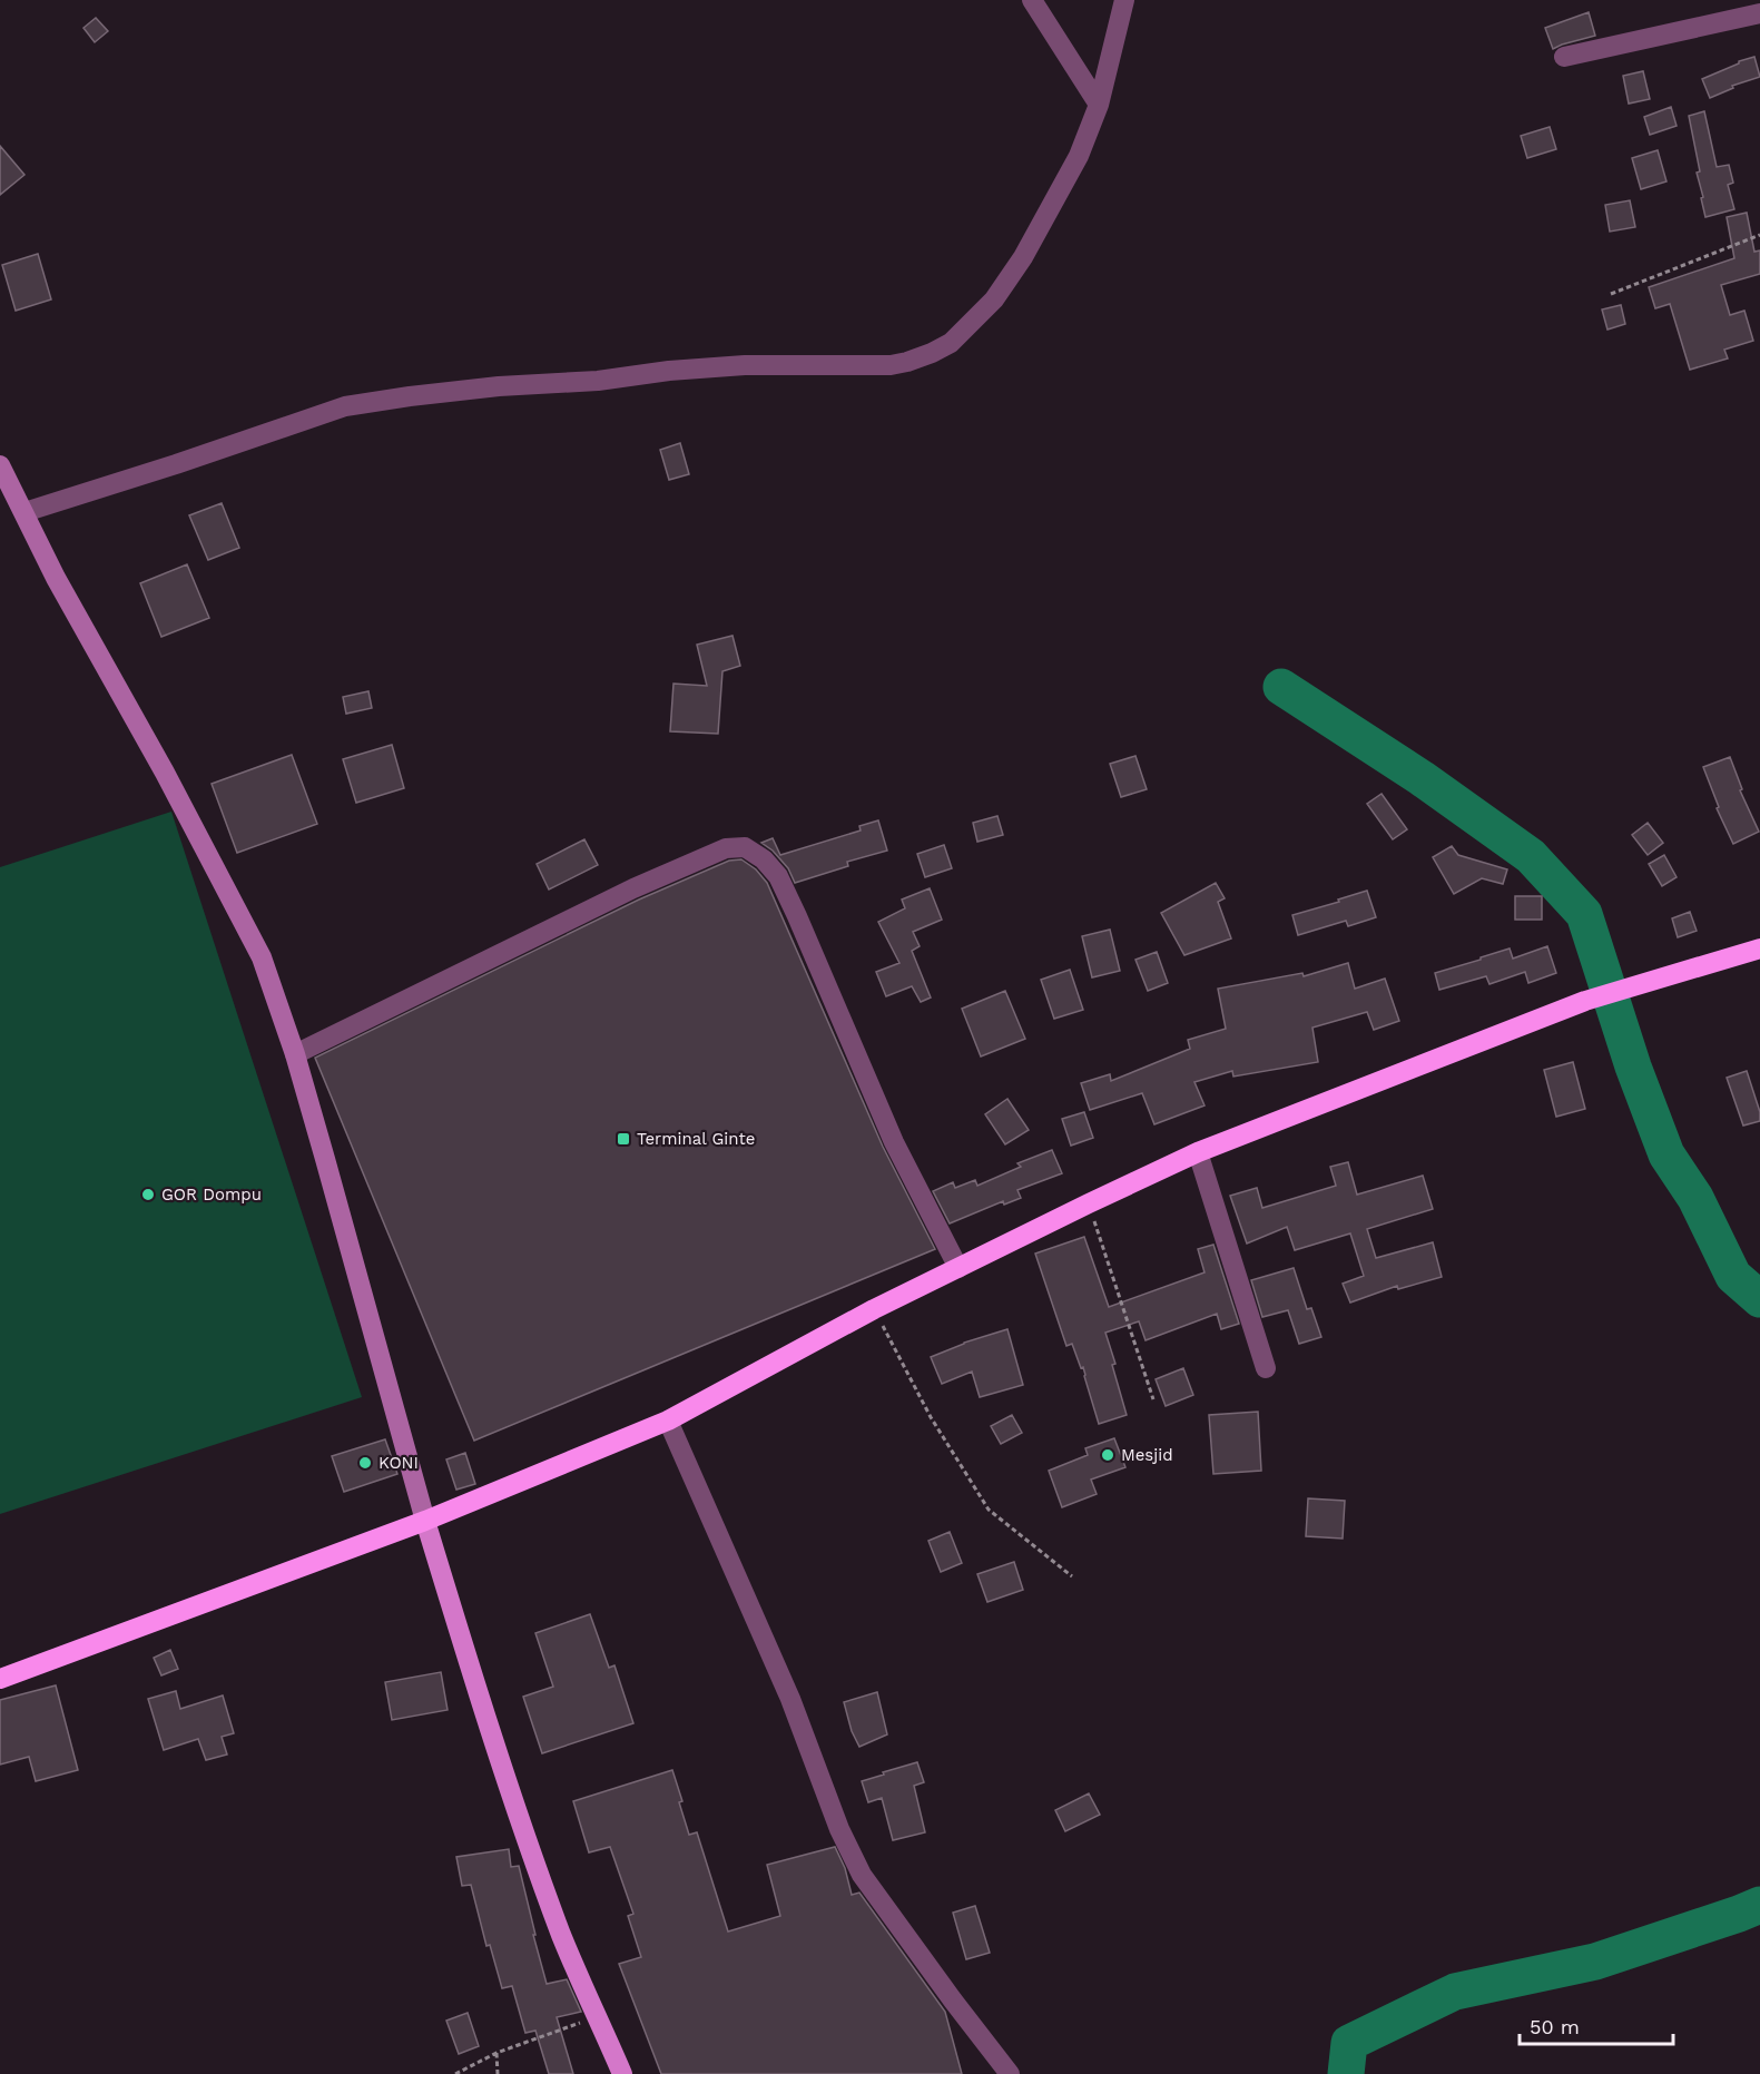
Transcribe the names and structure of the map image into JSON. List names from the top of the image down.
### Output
{
  "places": {
    "transit": ["Terminal Ginte"],
    "other": ["GOR Dompu", "Mesjid", "KONI"]
  },
  "scale_bar": "50 m"
}
